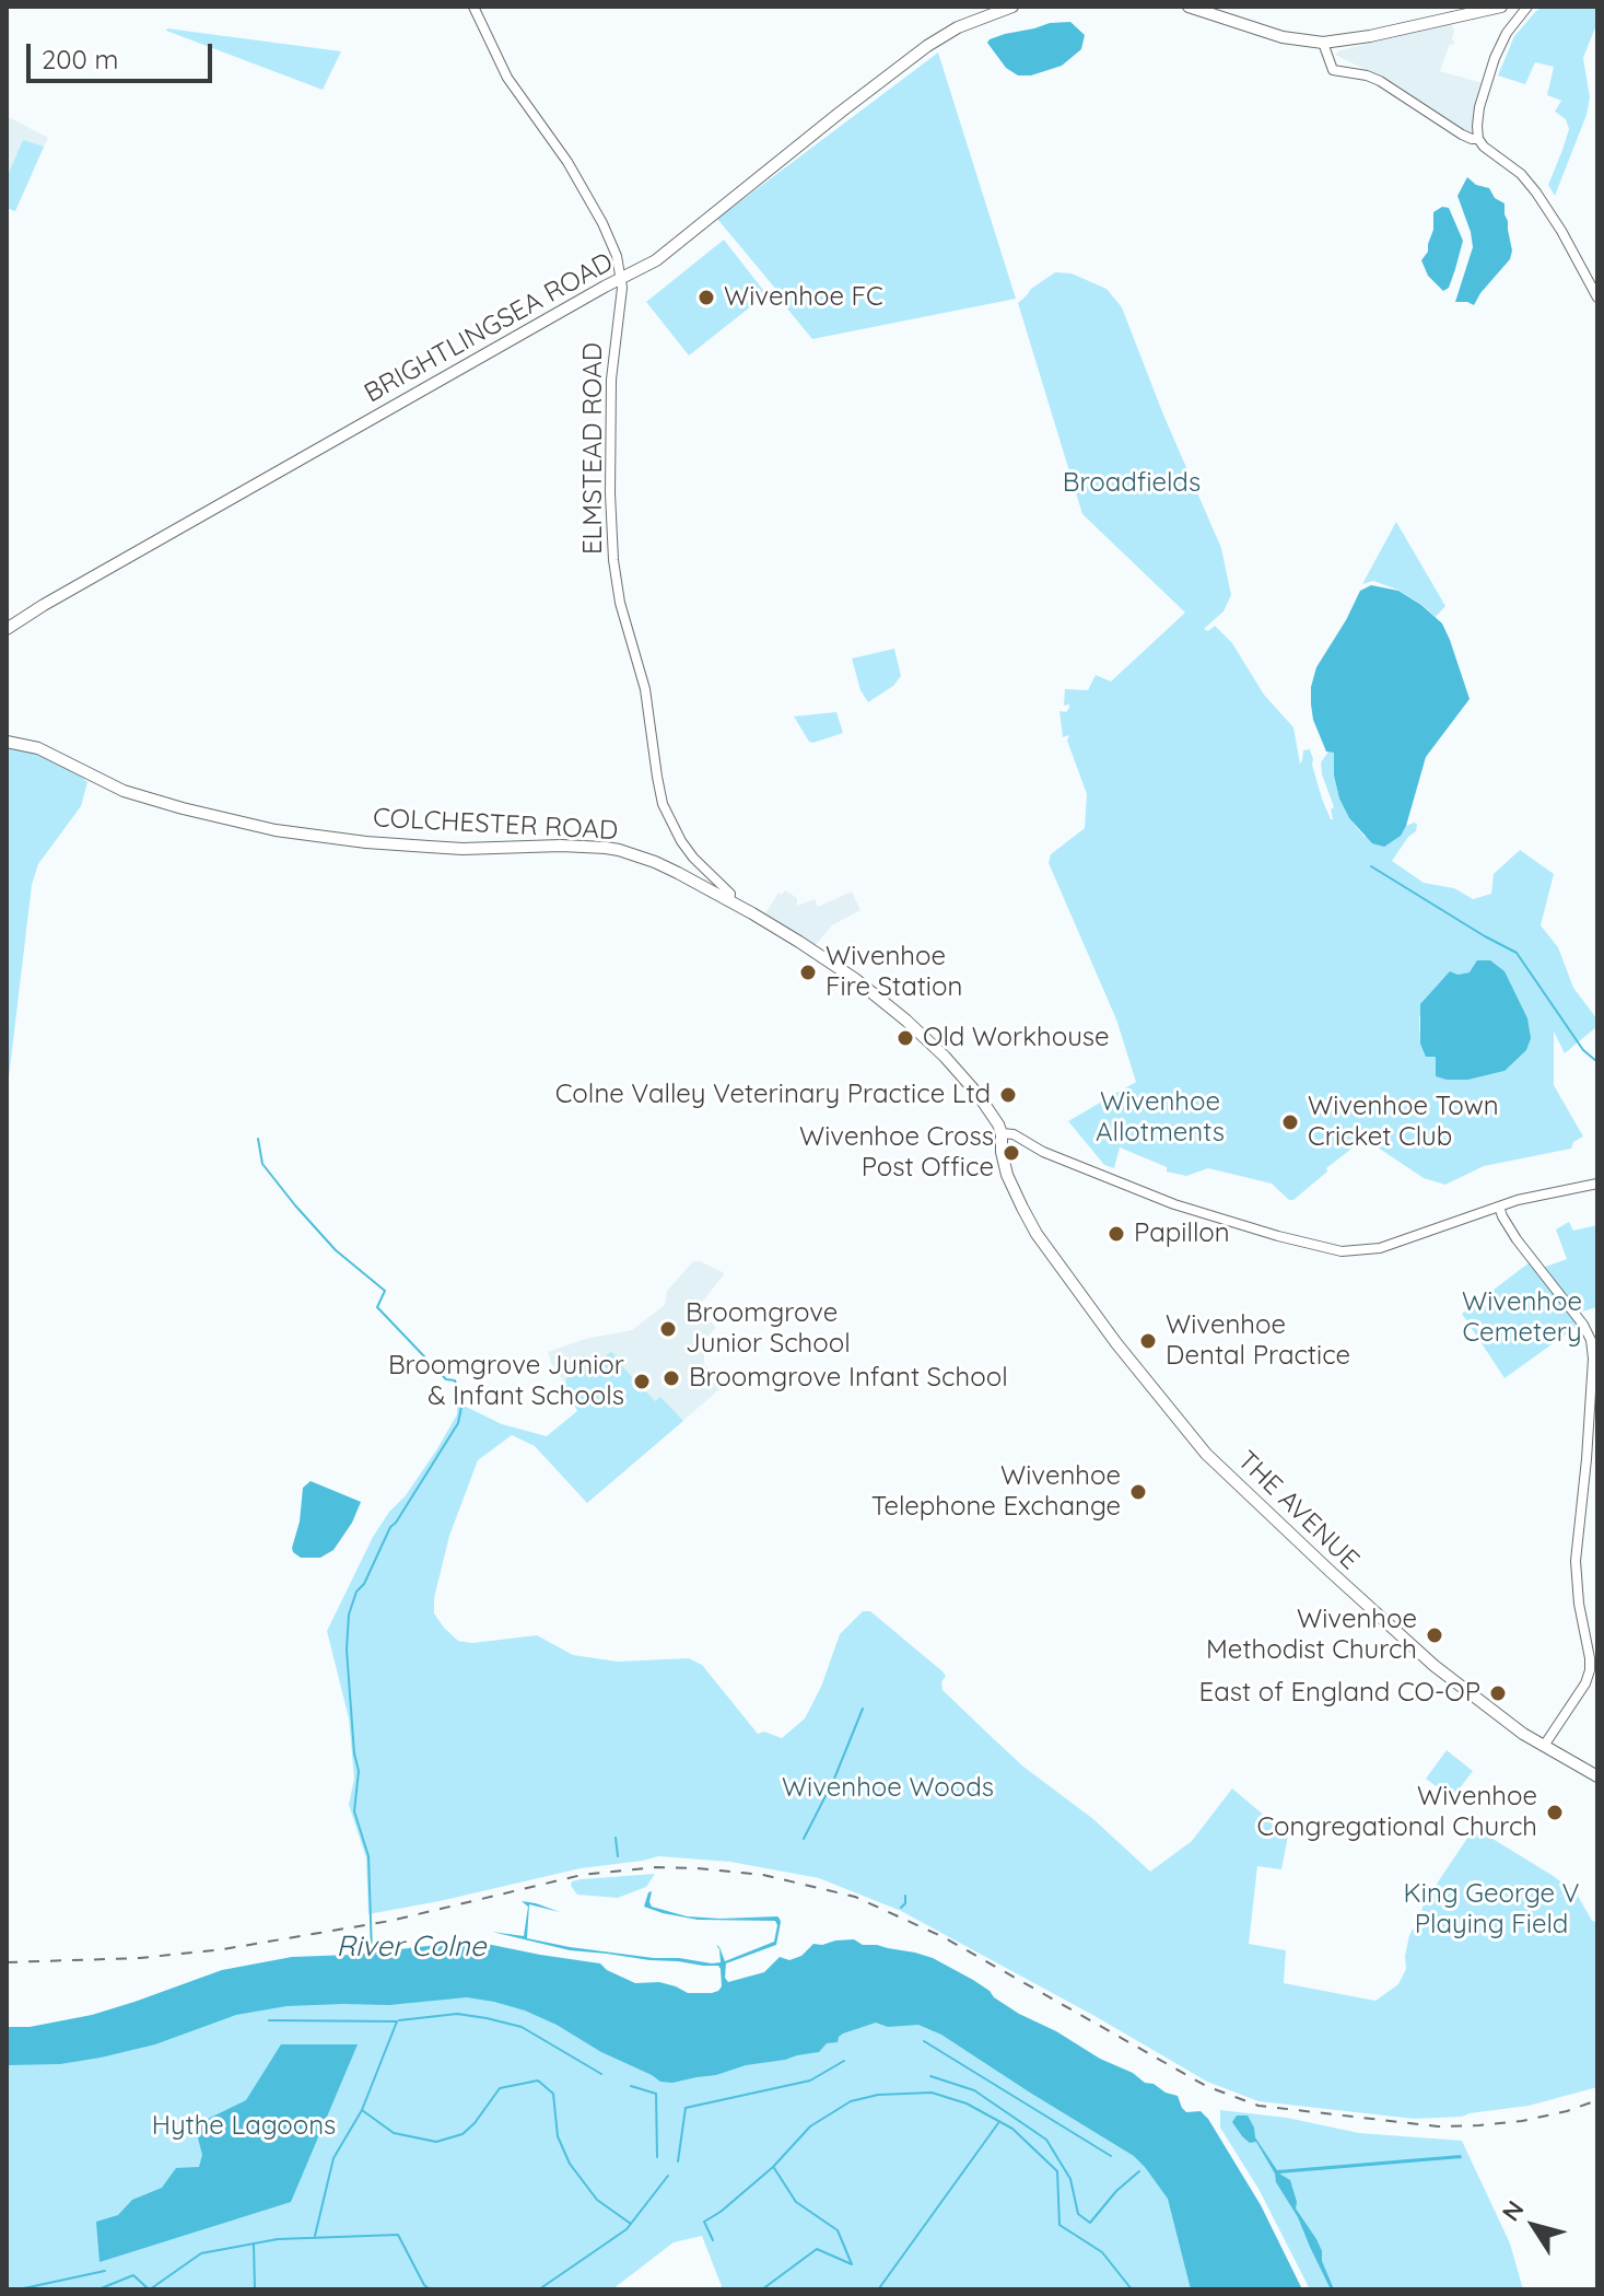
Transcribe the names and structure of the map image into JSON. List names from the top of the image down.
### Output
{
  "streets": {
    "main road": ["BRIGHTLINGSEA ROAD", "COLCHESTER ROAD", "THE AVENUE"],
    "street": ["ELMSTEAD ROAD"]
  },
  "crossings": [
    ["BRIGHTLINGSEA ROAD", "ELMSTEAD ROAD"],
    ["ELMSTEAD ROAD", "COLCHESTER ROAD"],
    ["COLCHESTER ROAD", "THE AVENUE"]
  ],
  "water": ["River Colne"],
  "parks": [
    "Broadfields",
    "Wivenhoe Allotments",
    "Wivenhoe Cemetery",
    "Wivenhoe Woods",
    "King George V Playing Field",
    "Hythe Lagoons"
  ],
  "places": [
    "Wivenhoe FC",
    "Wivenhoe Fire Station",
    "Old Workhouse",
    "Colne Valley Veterinary Practice Ltd",
    "Wivenhoe Town Cricket Club",
    "Wivenhoe Cross Post Office",
    "Papillon",
    "Broomgrove Junior School",
    "Wivenhoe Dental Practice",
    "Broomgrove Infant School",
    "Broomgrove Junior & Infant Schools",
    "Wivenhoe Telephone Exchange",
    "Wivenhoe Methodist Church",
    "East of England CO-OP",
    "Wivenhoe Congregational Church"
  ],
  "scale_bar": "200 m",
  "north": "top left"
}
